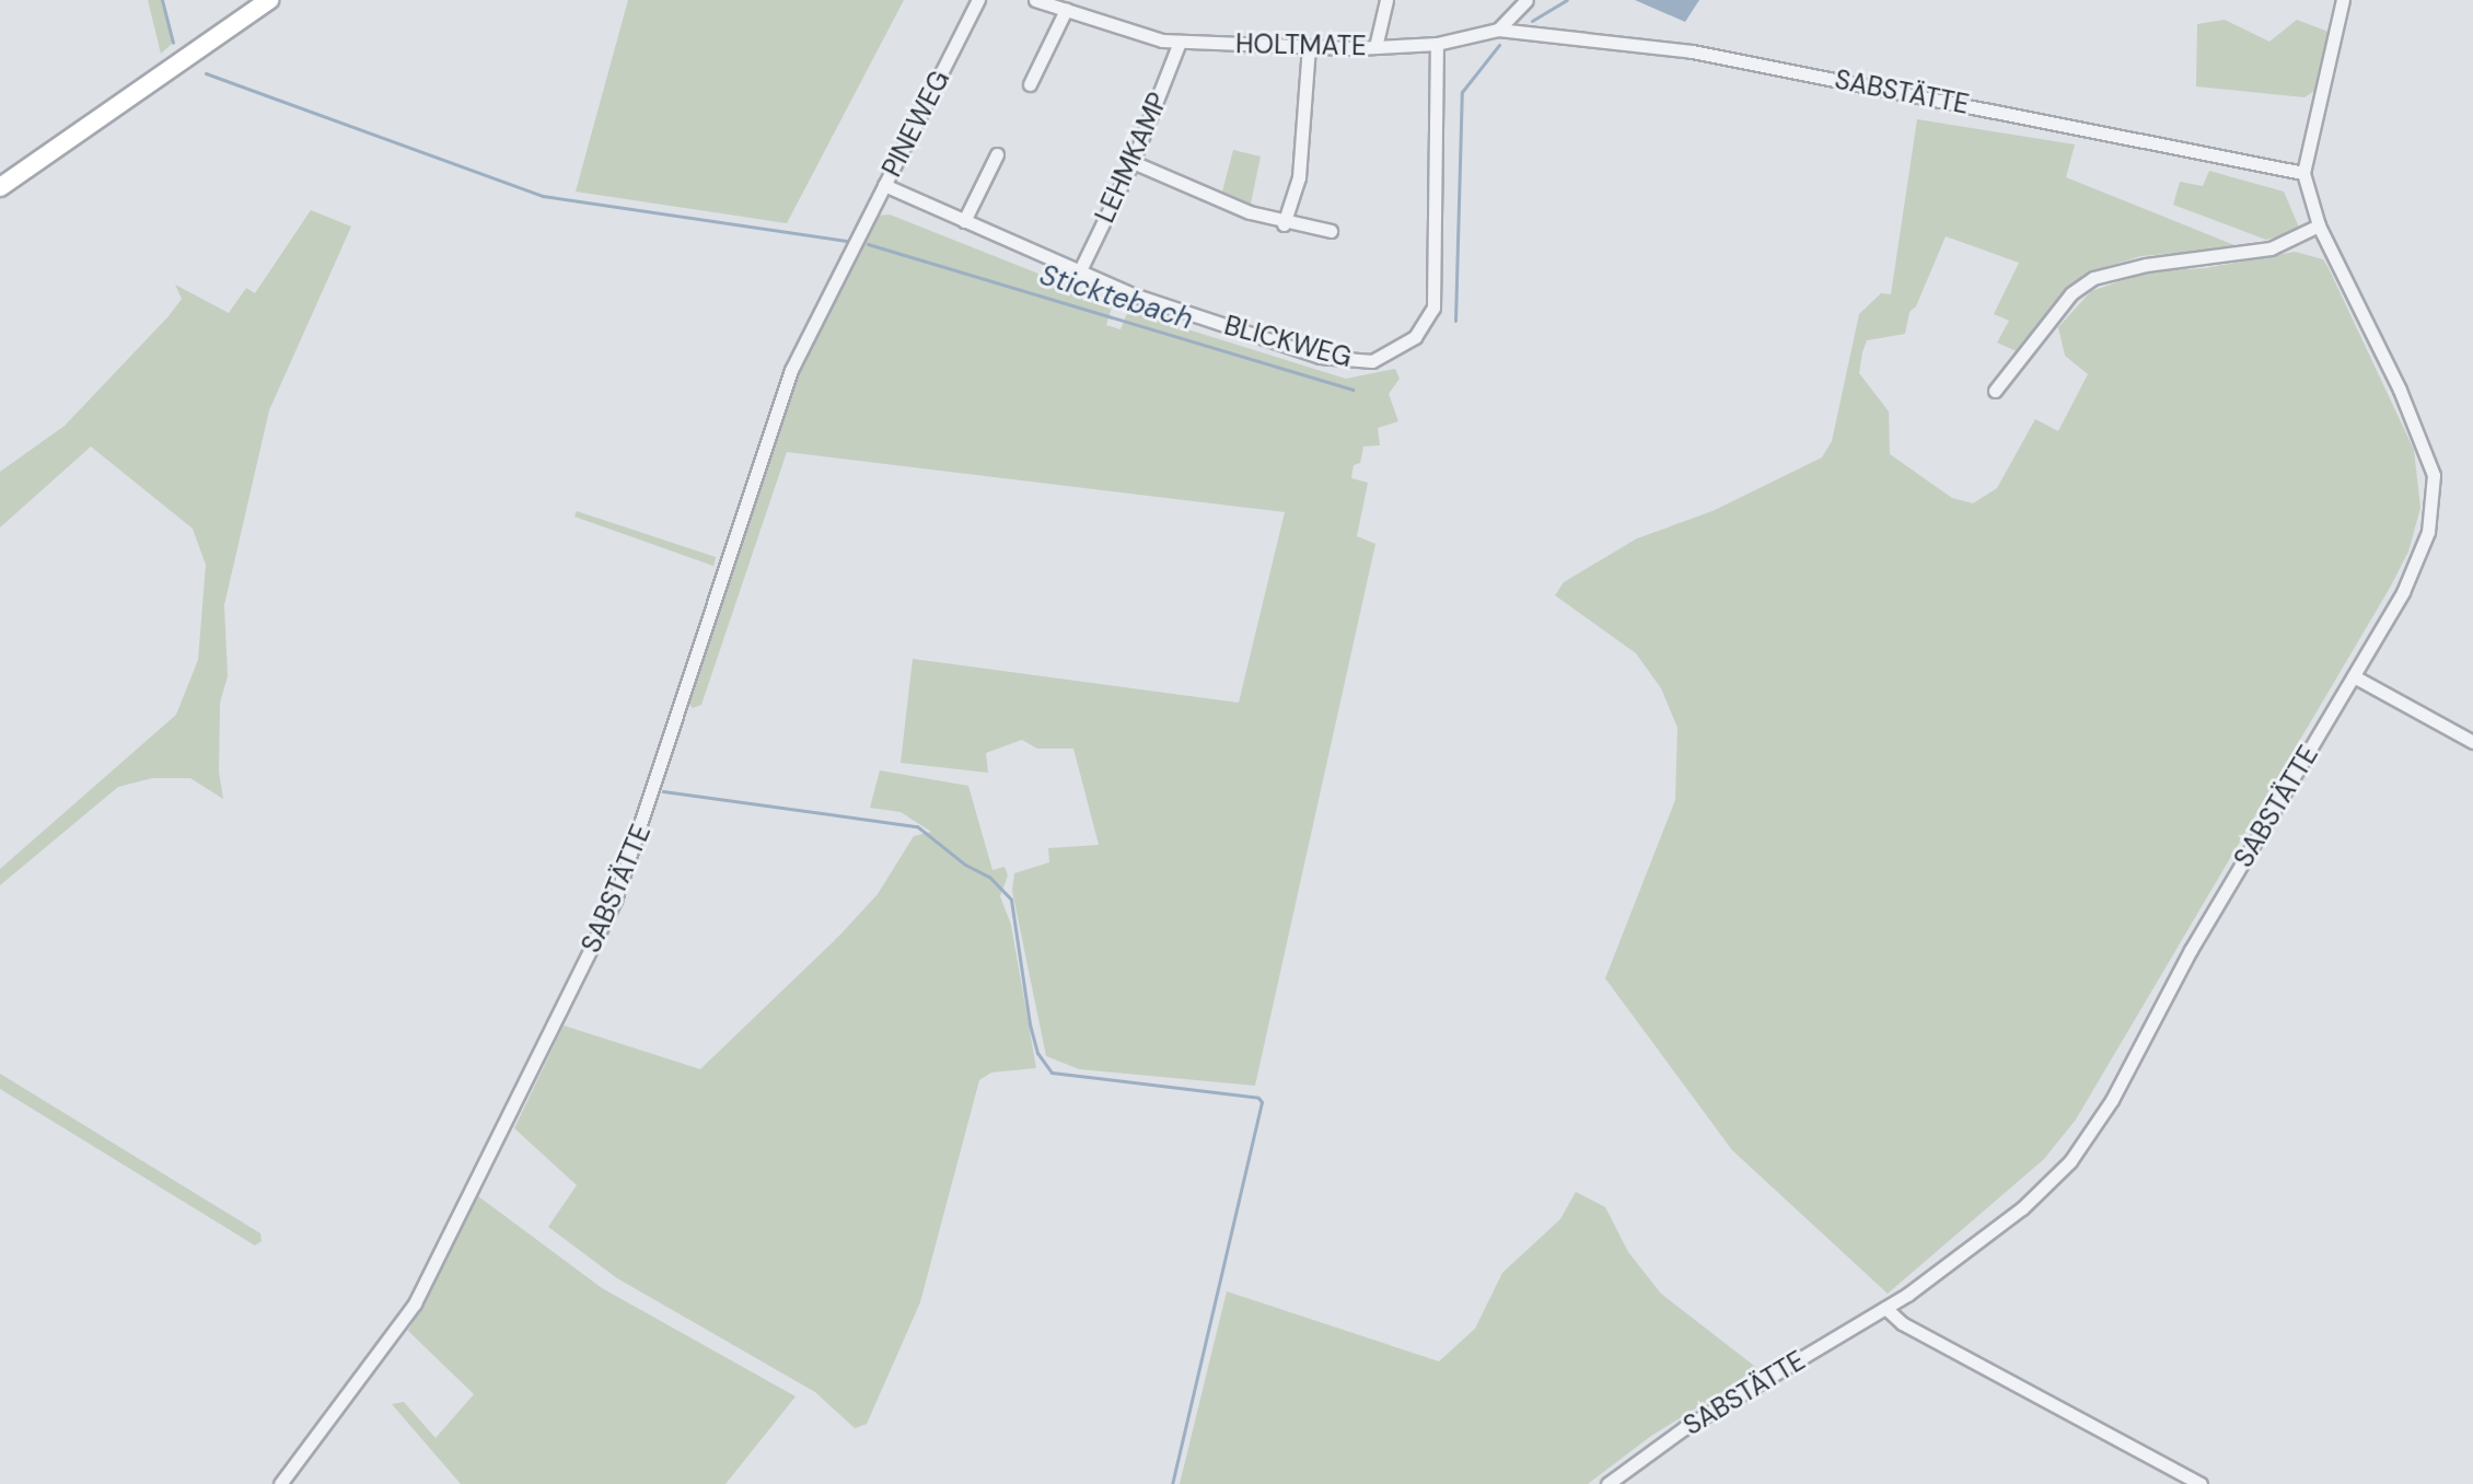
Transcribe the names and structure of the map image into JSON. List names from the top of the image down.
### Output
{
  "streets": {
    "street": [
      "HOLTMATE",
      "SABSTÄTTE",
      "PINEWEG",
      "LEHMKAMP",
      "BLICKWEG"
    ]
  },
  "crossings": [
    ["HOLTMATE", "SABSTÄTTE"],
    ["HOLTMATE", "LEHMKAMP"],
    ["HOLTMATE", "BLICKWEG"],
    ["SABSTÄTTE", "PINEWEG"],
    ["PINEWEG", "BLICKWEG"],
    ["LEHMKAMP", "BLICKWEG"]
  ],
  "water": ["Sticktebach"]
}
